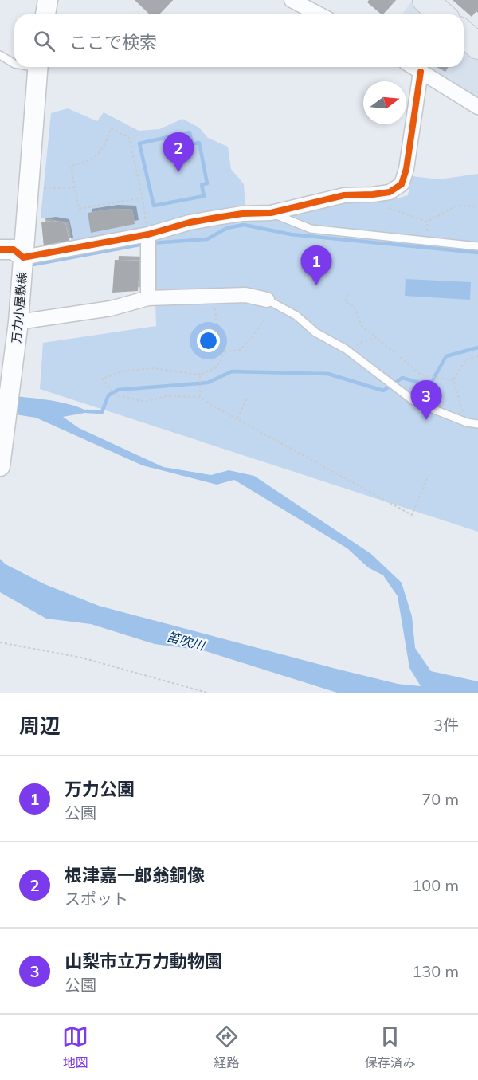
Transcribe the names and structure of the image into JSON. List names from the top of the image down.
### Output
{
  "streets": {
    "main road": ["万力小屋敷線"]
  },
  "water": ["笛吹川"],
  "north": "right",
  "page": {
    "search": "ここで検索",
    "pins": ["2", "1", "3"],
    "heading": ["周辺", "3件"],
    "list": [
      {
        "mark": "1",
        "name": "万力公園",
        "note": "公園",
        "value": "70 m"
      },
      {
        "mark": "2",
        "name": "根津嘉一郎翁銅像",
        "note": "スポット",
        "value": "100 m"
      },
      {
        "mark": "3",
        "name": "山梨市立万力動物園",
        "note": "公園",
        "value": "130 m"
      }
    ],
    "nav": ["地図", "経路", "保存済み"]
  }
}
